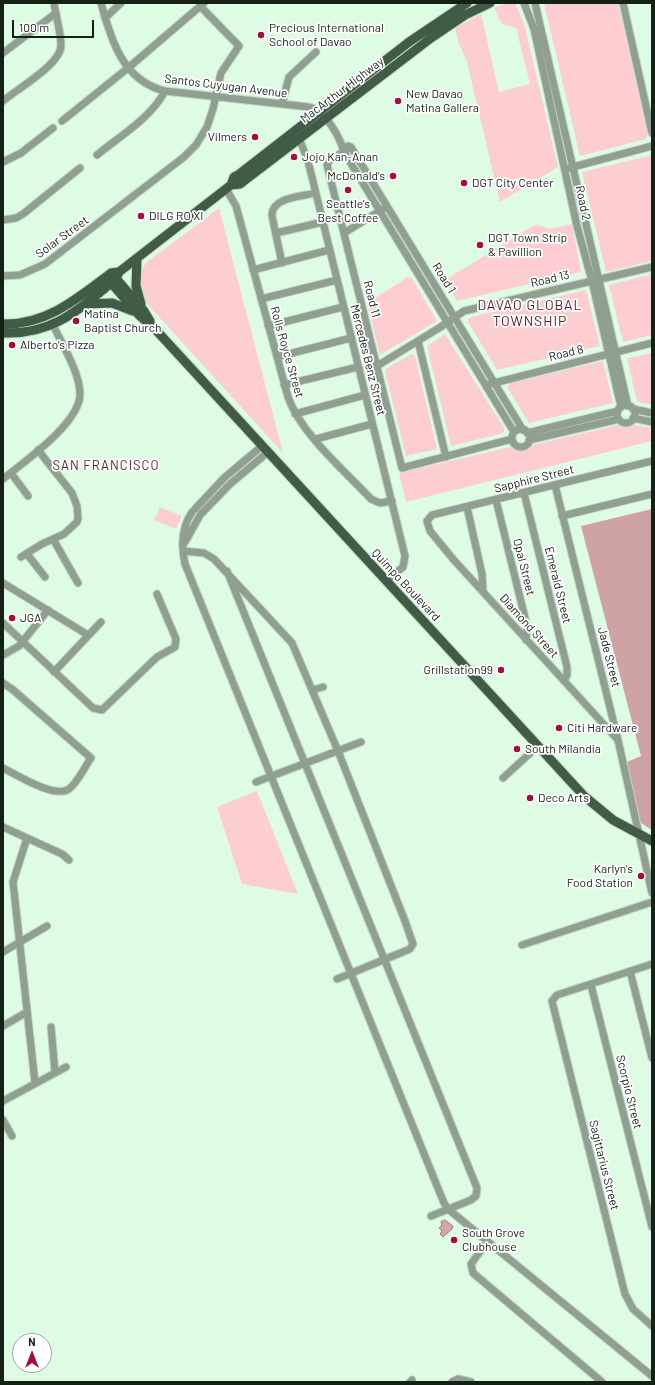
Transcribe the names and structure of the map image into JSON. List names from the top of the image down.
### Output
{
  "streets": {
    "main road": ["MacArthur Highway", "Quimpo Boulevard"],
    "street": [
      "Santos Cuyugan Avenue",
      "Road 2",
      "Solar Street",
      "Road 1",
      "Road 13",
      "Road 11",
      "Rolls Royce Street",
      "Road 8",
      "Mercedes Benz Street",
      "Sapphire Street",
      "Opal Street",
      "Emerald Street",
      "Diamond Street",
      "Jade Street",
      "Scorpio Street",
      "Sagittarius Street"
    ]
  },
  "crossings": [
    ["Santos Cuyugan Avenue", "MacArthur Highway"],
    ["Santos Cuyugan Avenue", "Solar Street"],
    ["Santos Cuyugan Avenue", "Road 1"],
    ["MacArthur Highway", "Road 1"],
    ["MacArthur Highway", "Rolls Royce Street"],
    ["MacArthur Highway", "Mercedes Benz Street"],
    ["MacArthur Highway", "Quimpo Boulevard"],
    ["Road 2", "Road 13"],
    ["Road 2", "Road 8"],
    ["Road 1", "Road 13"],
    ["Road 1", "Road 11"],
    ["Road 1", "Road 8"],
    ["Road 13", "Road 11"],
    ["Rolls Royce Street", "Mercedes Benz Street"],
    ["Mercedes Benz Street", "Quimpo Boulevard"],
    ["Sapphire Street", "Opal Street"],
    ["Sapphire Street", "Emerald Street"],
    ["Sapphire Street", "Diamond Street"],
    ["Sapphire Street", "Jade Street"],
    ["Opal Street", "Diamond Street"],
    ["Quimpo Boulevard", "Jade Street"],
    ["Emerald Street", "Diamond Street"],
    ["Diamond Street", "Jade Street"],
    ["Scorpio Street", "Sagittarius Street"]
  ],
  "districts": ["DAVAO GLOBAL TOWNSHIP", "SAN FRANCISCO"],
  "places": [
    "Precious International School of Davao",
    "New Davao Matina Gallera",
    "Vilmers",
    "Jojo Kan-Anan",
    "McDonald's",
    "DGT City Center",
    "Seattle's Best Coffee",
    "DILG RO XI",
    "DGT Town Strip & Pavillion",
    "Matina Baptist Church",
    "Alberto's Pizza",
    "JGA",
    "Grillstation99",
    "Citi Hardware",
    "South Milandia",
    "Deco Arts",
    "Karlyn's Food Station",
    "South Grove Clubhouse"
  ],
  "scale_bar": "100 m",
  "north": "top"
}
